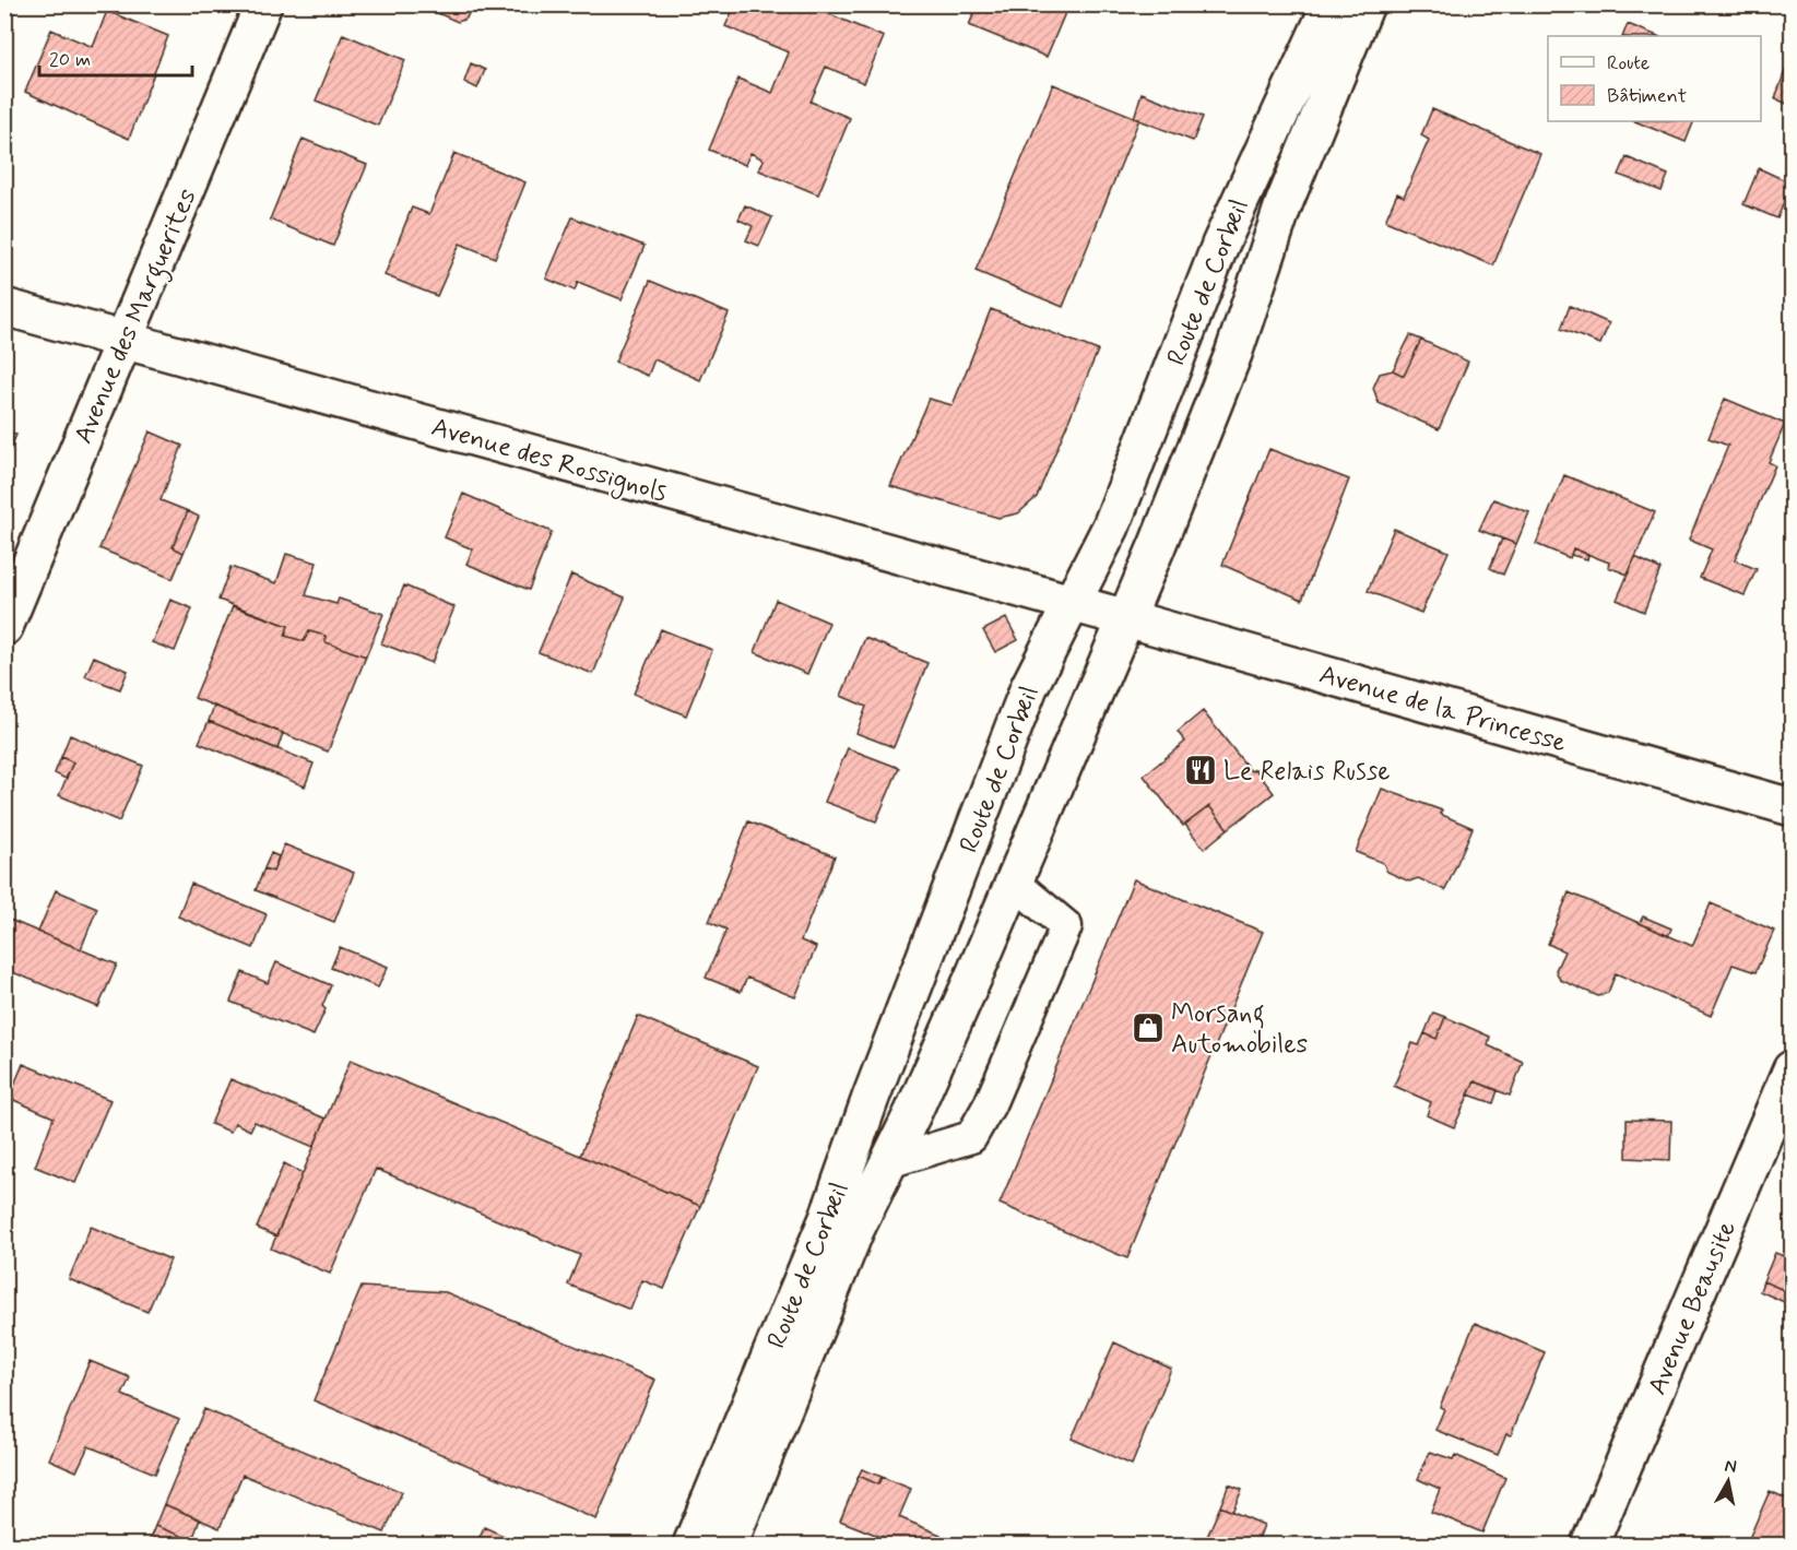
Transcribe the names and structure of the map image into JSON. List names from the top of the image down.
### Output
{
  "streets": {
    "main road": [
      "Route de Corbeil",
      "Avenue des Marguerites",
      "Avenue des Rossignols",
      "Avenue de la Princesse",
      "Avenue Beausite"
    ]
  },
  "crossings": [
    ["Route de Corbeil", "Avenue des Rossignols"],
    ["Route de Corbeil", "Avenue de la Princesse"],
    ["Avenue des Marguerites", "Avenue des Rossignols"],
    ["Avenue des Rossignols", "Avenue de la Princesse"]
  ],
  "places": {
    "restaurant": ["Le Relais Russe"],
    "shop": ["Morsang Automobiles"]
  },
  "legend": ["Route", "Bâtiment"],
  "scale_bar": "20 m",
  "north": "top"
}
